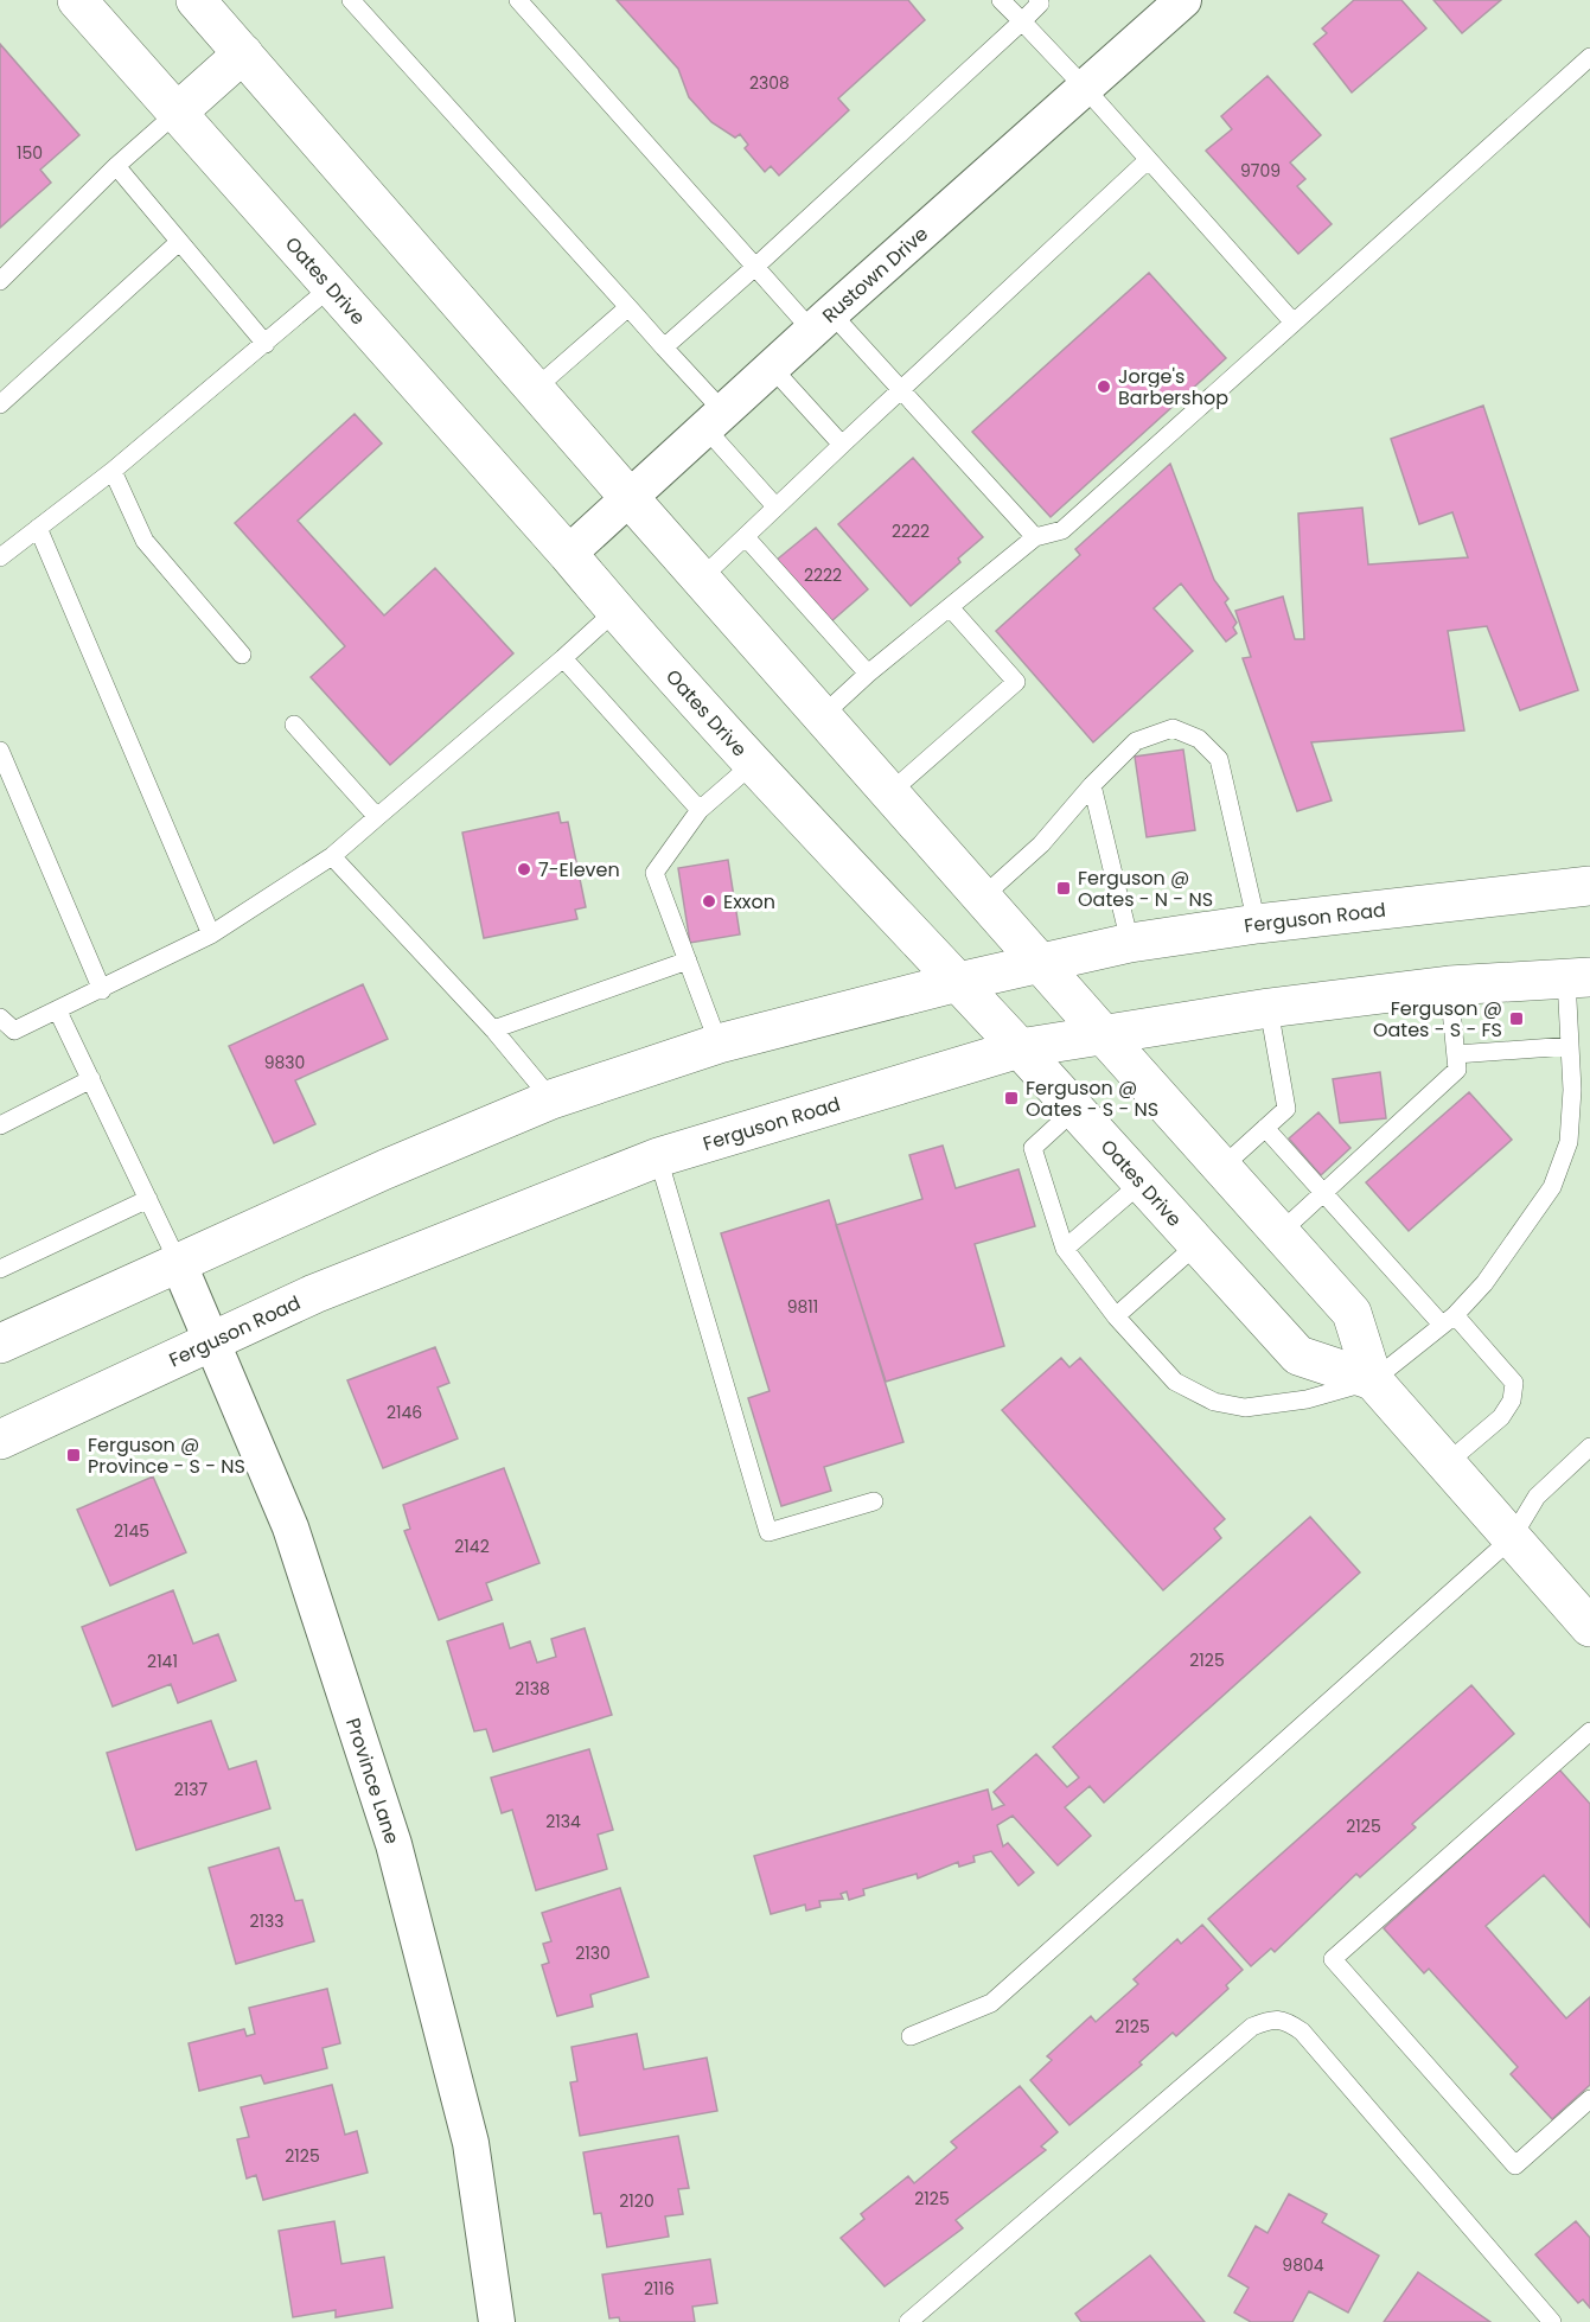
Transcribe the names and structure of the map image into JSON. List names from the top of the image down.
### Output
{
  "streets": {
    "main road": ["Oates Drive", "Ferguson Road"],
    "street": ["Rustown Drive", "Province Lane"]
  },
  "crossings": [
    ["Rustown Drive", "Oates Drive"],
    ["Oates Drive", "Ferguson Road"],
    ["Ferguson Road", "Province Lane"]
  ],
  "places": {
    "other": ["Jorge's Barbershop", "7-Eleven", "Exxon"],
    "transit": [
      "Ferguson @ Oates - N - NS",
      "Ferguson @ Oates - S - FS",
      "Ferguson @ Oates - S - NS",
      "Ferguson @ Province - S - NS"
    ]
  },
  "house_numbers": [
    "2308",
    "150",
    "9709",
    "2222",
    "2222",
    "9830",
    "9811",
    "2146",
    "2145",
    "2142",
    "2125",
    "2141",
    "2138",
    "2137",
    "2134",
    "2125",
    "2133",
    "2130",
    "2125",
    "2125",
    "2125",
    "2120",
    "9804",
    "2116"
  ]
}
